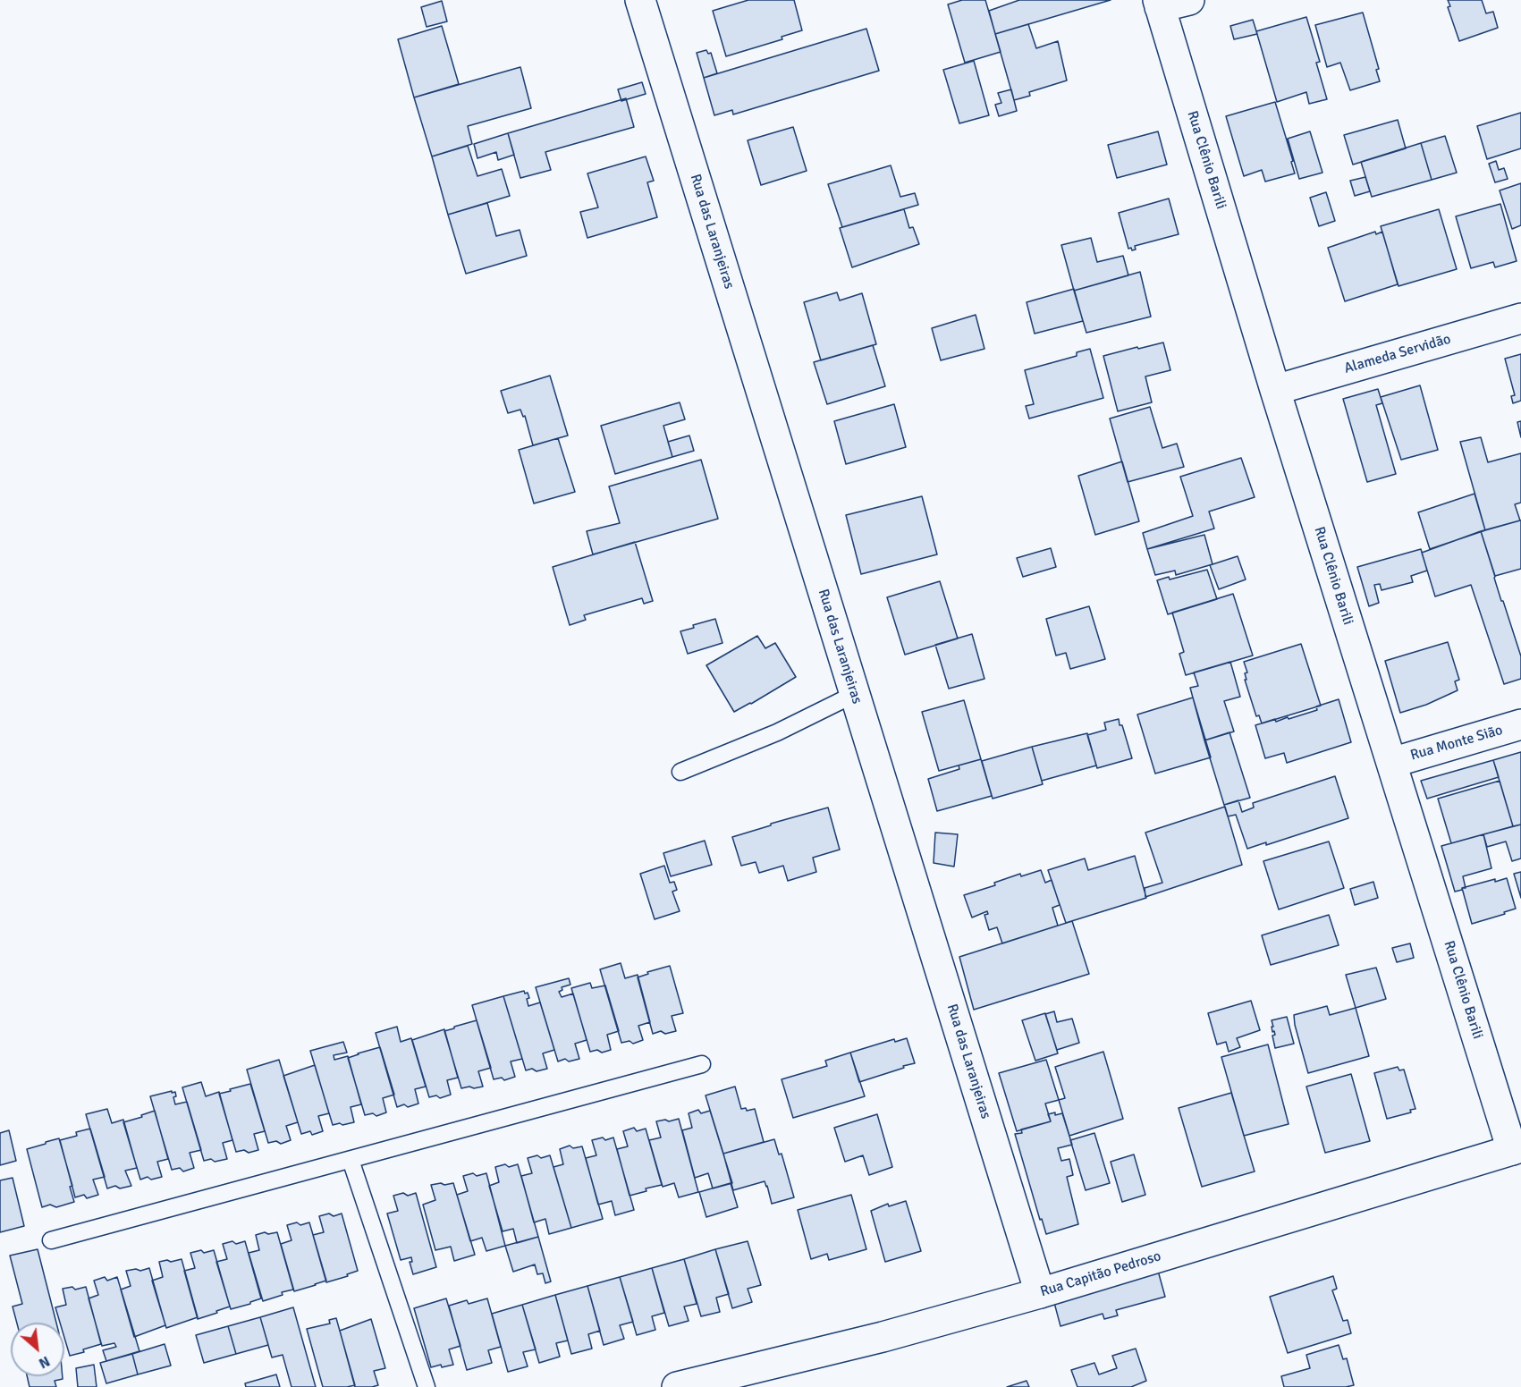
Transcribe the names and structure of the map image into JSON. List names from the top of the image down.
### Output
{
  "streets": {
    "street": [
      "Rua Clênio Barili",
      "Rua das Laranjeiras",
      "Alameda Servidão",
      "Rua Monte Sião",
      "Rua Capitão Pedroso"
    ]
  },
  "crossings": [
    ["Rua Clênio Barili", "Alameda Servidão"],
    ["Rua Clênio Barili", "Rua Monte Sião"],
    ["Rua Clênio Barili", "Rua Capitão Pedroso"],
    ["Rua das Laranjeiras", "Rua Capitão Pedroso"]
  ],
  "north": "bottom right"
}
